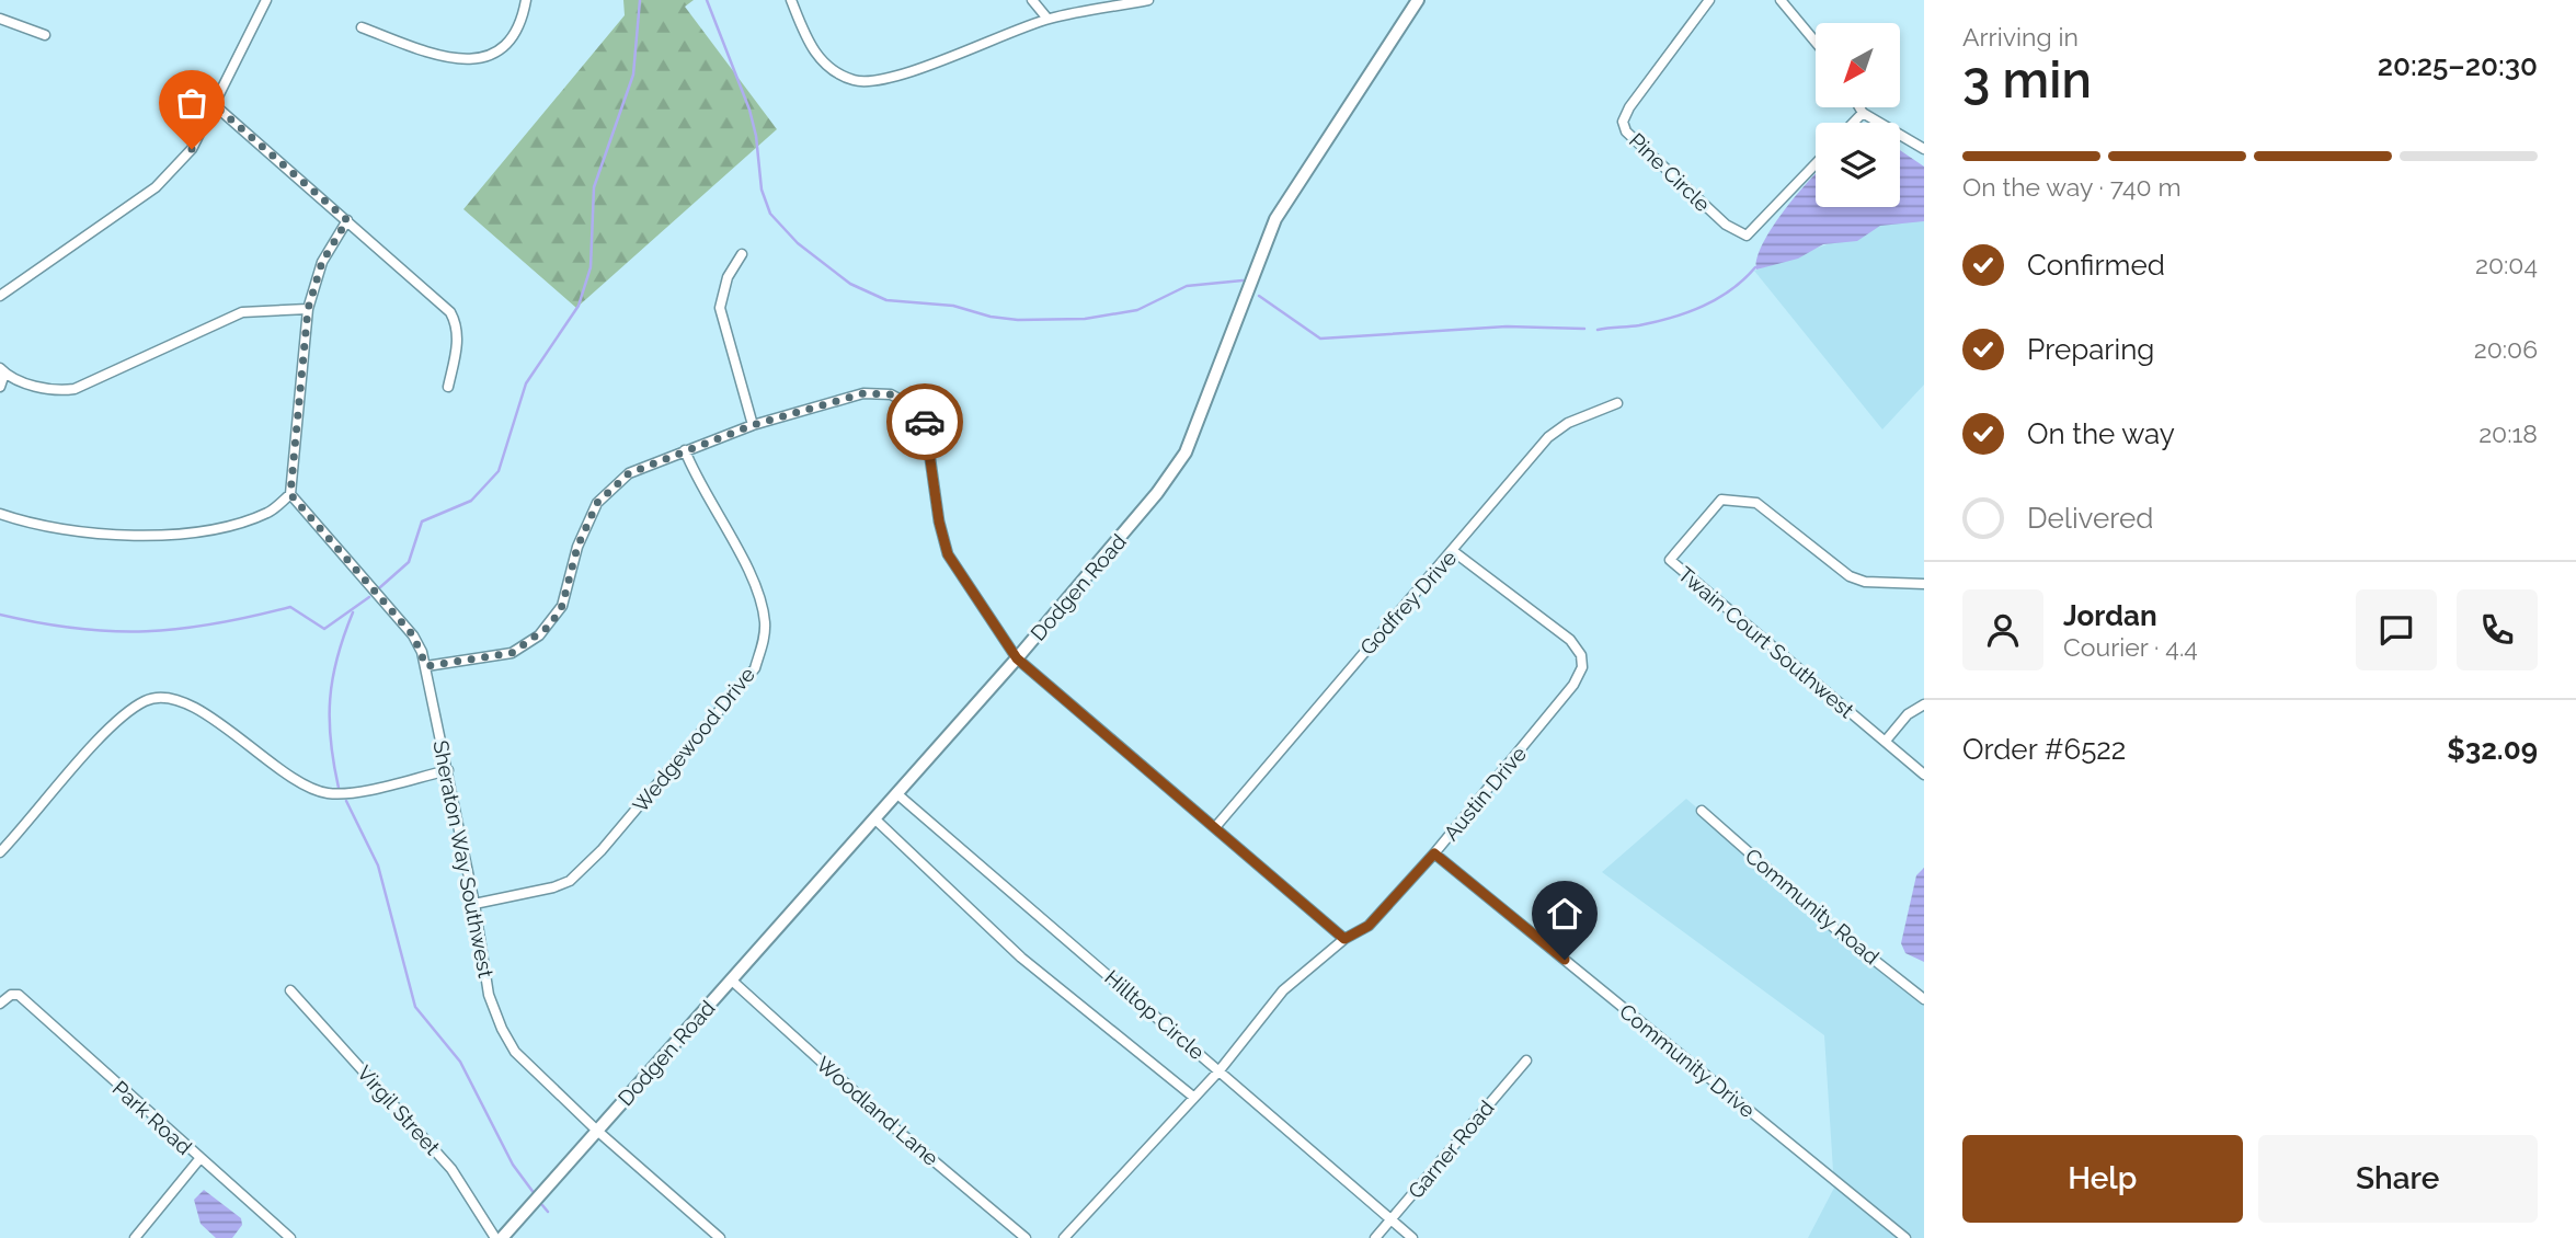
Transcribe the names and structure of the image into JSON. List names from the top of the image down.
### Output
{
  "streets": {
    "street": [
      "Pine Circle",
      "Dodgen Road",
      "Godfrey Drive",
      "Twain Court Southwest",
      "Wedgewood Drive",
      "Austin Drive",
      "Sheraton Way Southwest",
      "Community Road",
      "Hilltop Circle",
      "Community Drive",
      "Virgil Street",
      "Woodland Lane",
      "Park Road",
      "Garner Road"
    ]
  },
  "crossings": [
    ["Dodgen Road", "Sheraton Way Southwest"],
    ["Dodgen Road", "Hilltop Circle"],
    ["Dodgen Road", "Woodland Lane"],
    ["Godfrey Drive", "Austin Drive"],
    ["Wedgewood Drive", "Sheraton Way Southwest"],
    ["Austin Drive", "Hilltop Circle"],
    ["Austin Drive", "Community Drive"],
    ["Hilltop Circle", "Garner Road"]
  ],
  "north": "bottom left",
  "page": {
    "heading": ["3 min", "Arriving in", "20:25–20:30"],
    "panel": [
      "Jordan",
      "Courier · 4.4",
      "Order #6522",
      "$32.09"
    ],
    "bar": "On the way · 740 m",
    "list": [
      ["Confirmed", "20:04"],
      ["Preparing", "20:06"],
      ["On the way", "20:18"],
      "Delivered"
    ],
    "buttons": ["Help", "Share"]
  }
}
